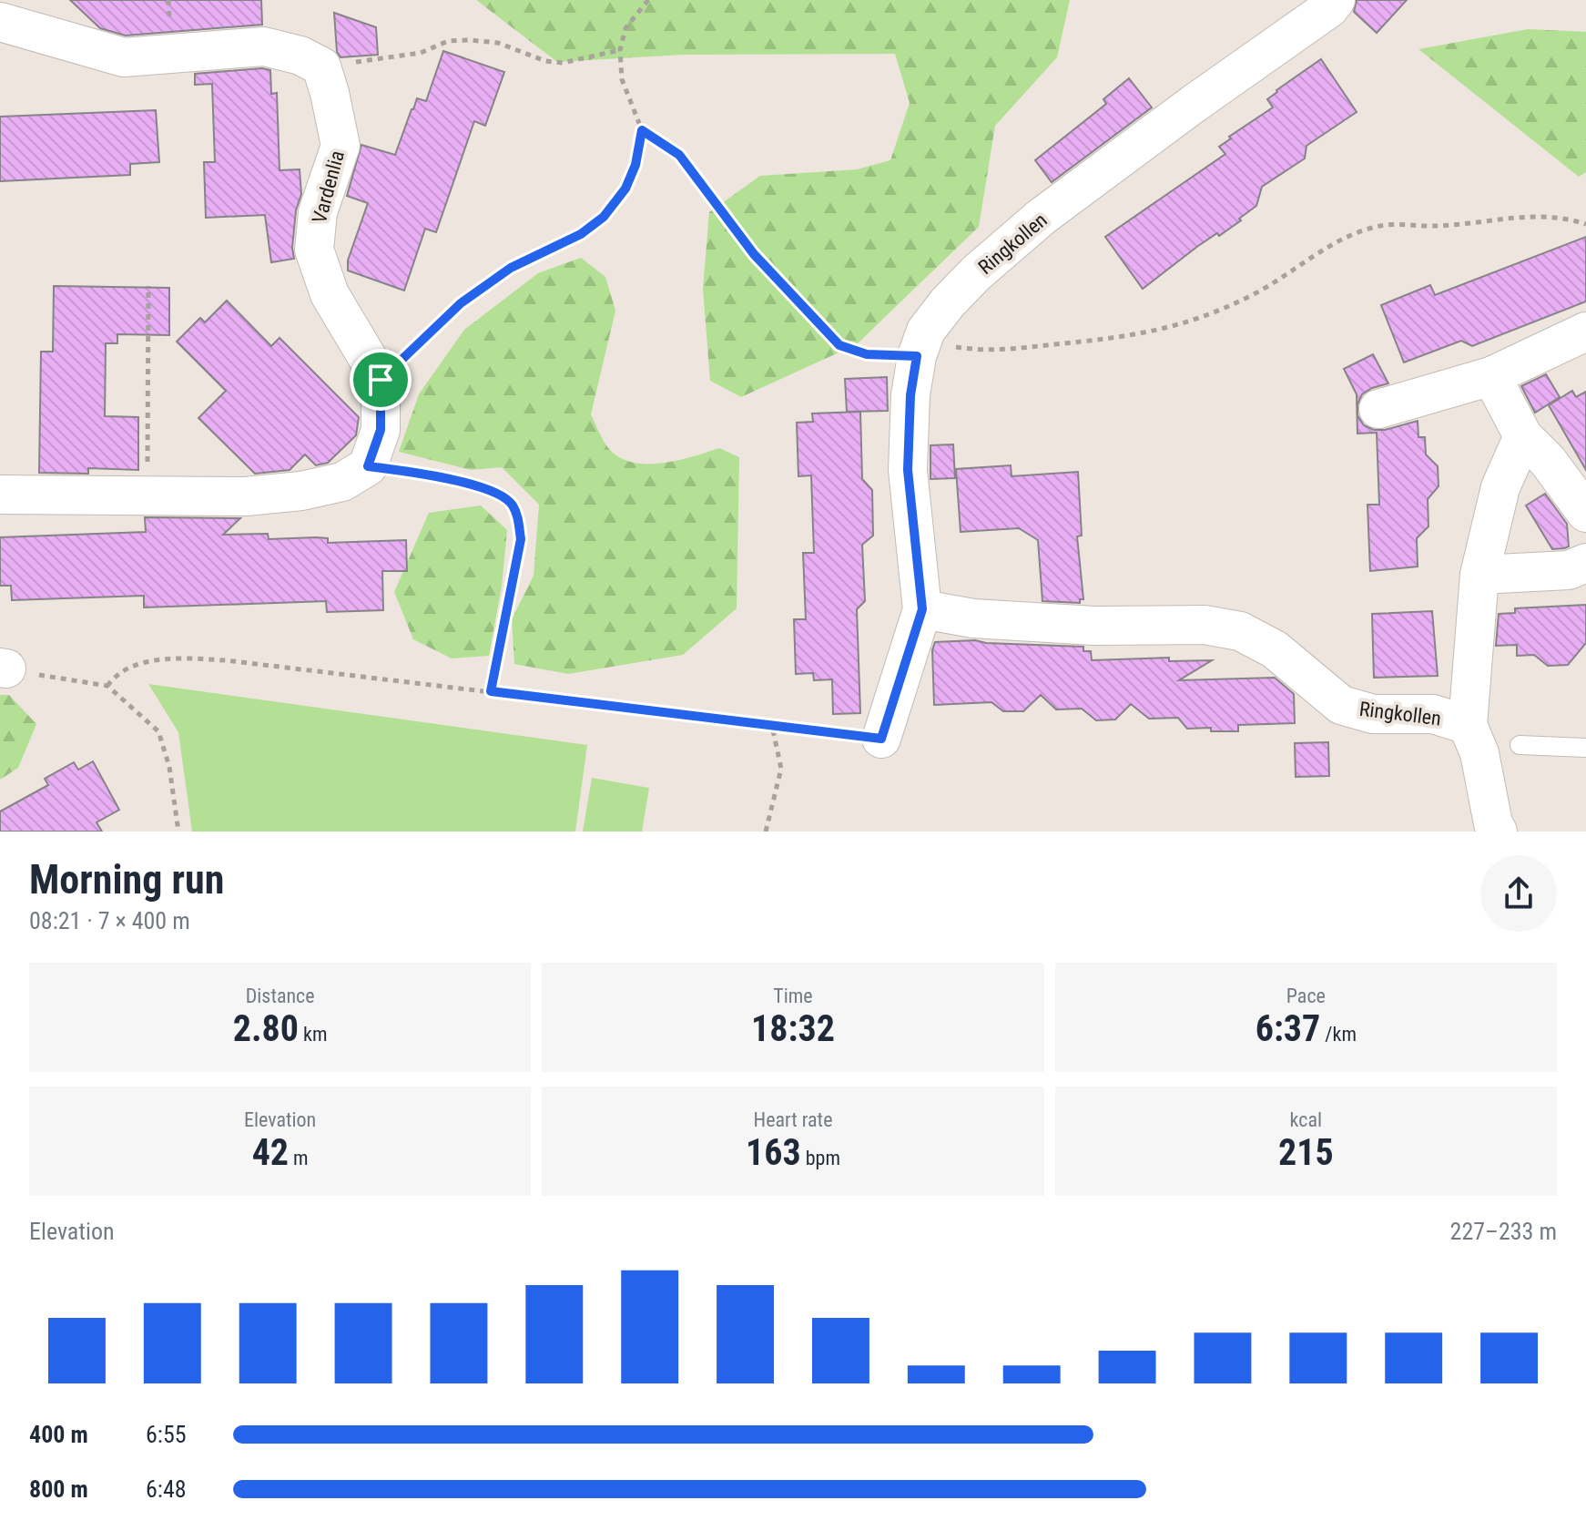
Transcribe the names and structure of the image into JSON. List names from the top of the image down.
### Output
{
  "streets": {
    "street": ["Vardenlia", "Ringkollen"]
  },
  "page": {
    "heading": ["Morning run", "08:21 · 7 × 400 m"],
    "stats": [
      ["Distance", "2.80 km"],
      ["Time", "18:32"],
      ["Pace", "6:37 /km"],
      ["Elevation", "42 m"],
      ["Heart rate", "163 bpm"],
      ["kcal", "215"]
    ],
    "chart": ["Elevation", "227–233 m"],
    "list": [
      {
        "name": "400 m",
        "note": "6:55"
      },
      {
        "name": "800 m",
        "note": "6:48"
      }
    ]
  }
}
